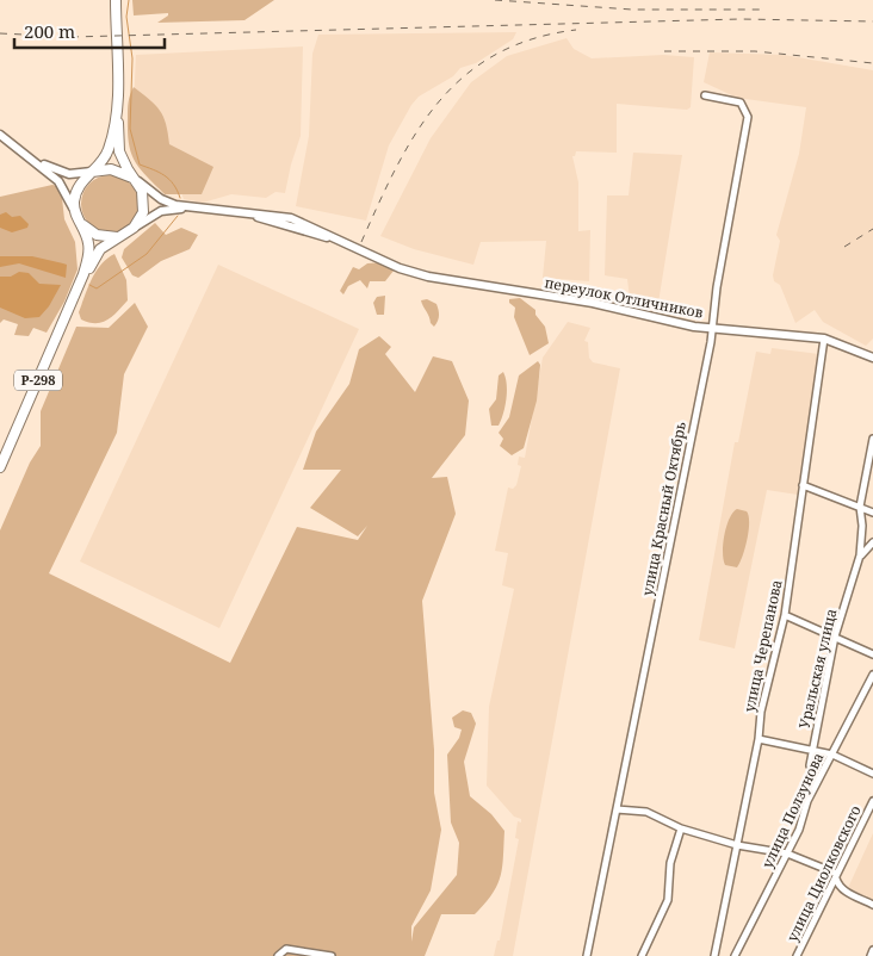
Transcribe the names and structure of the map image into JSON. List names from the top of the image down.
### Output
{
  "streets": {
    "highway": ["Р-298"],
    "main road": ["переулок Отличников"],
    "street": [
      "улица Красный Октябрь",
      "улица Черепанова",
      "Уральская улица",
      "улица Ползунова",
      "улица Циолковского"
    ]
  },
  "crossings": [
    ["переулок Отличников", "улица Красный Октябрь"],
    ["переулок Отличников", "улица Черепанова"]
  ],
  "scale_bar": "200 m"
}
